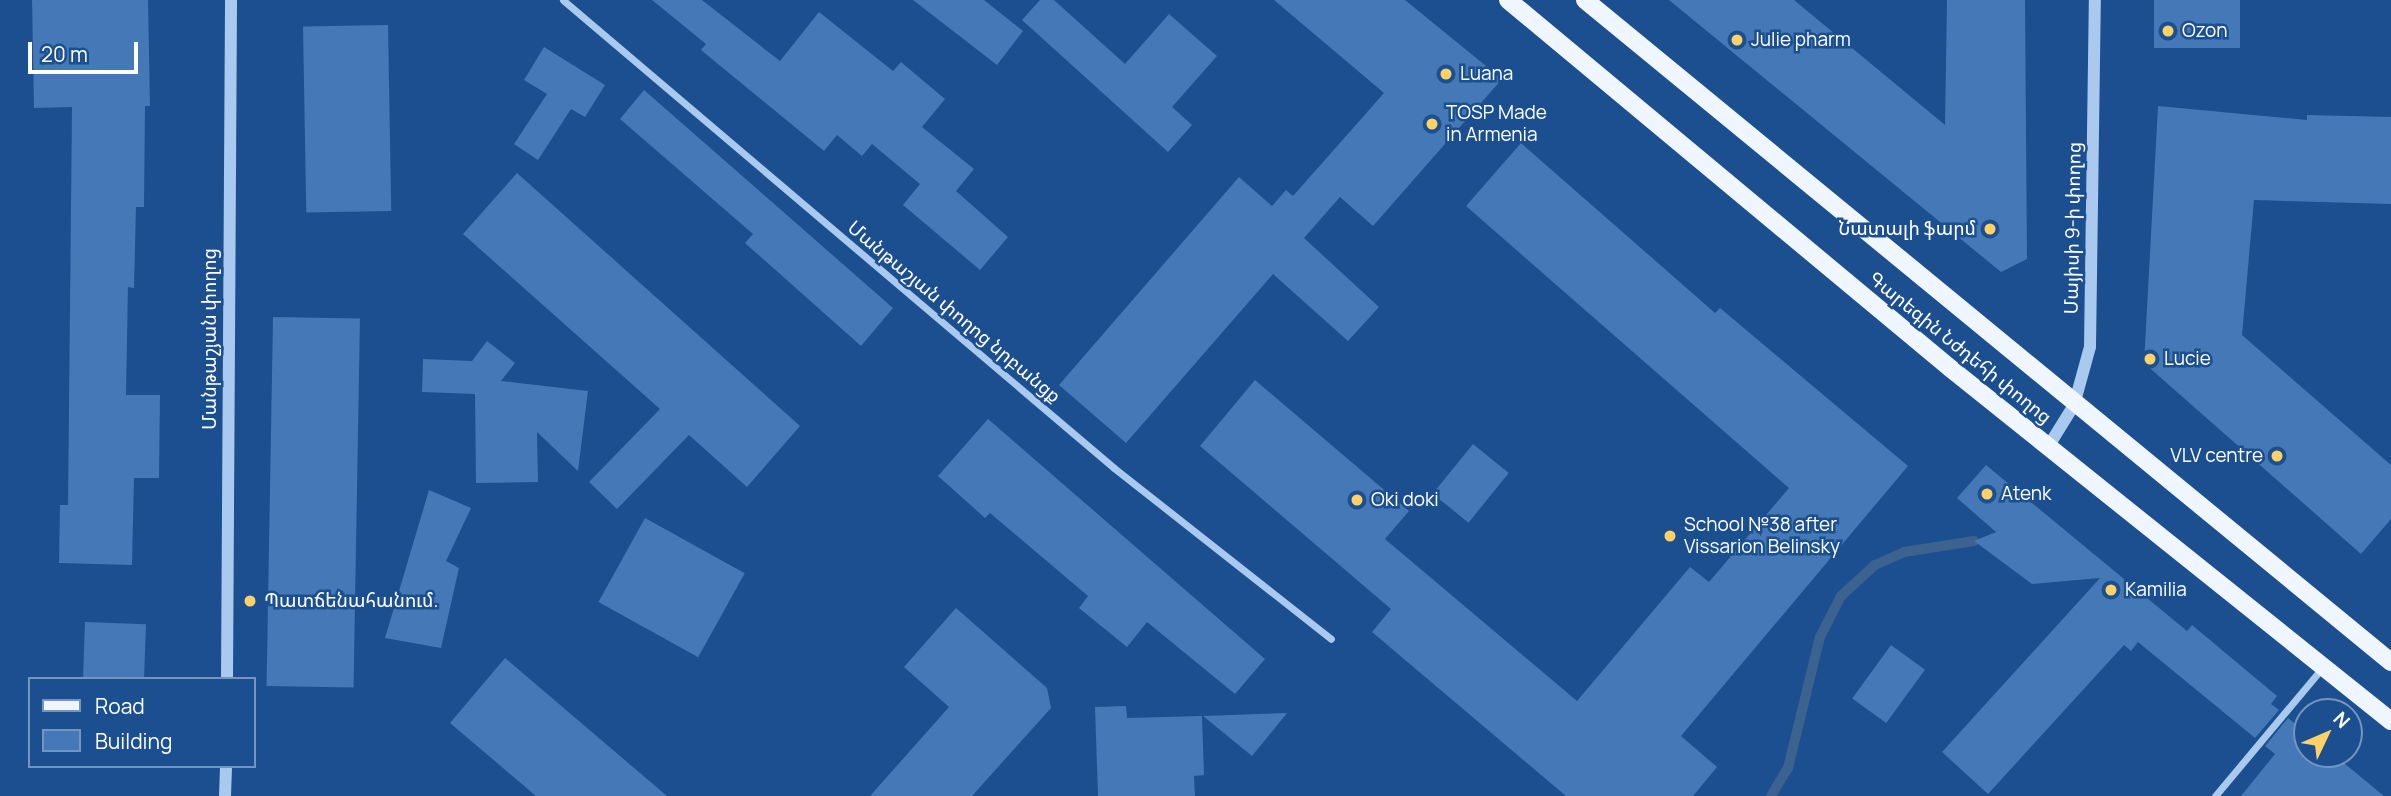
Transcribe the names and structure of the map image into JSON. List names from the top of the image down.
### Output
{
  "streets": {
    "main road": ["Գարեգին Նժդեհի փողոց"],
    "street": ["Մայիսի 9-ի փողոց", "Մանթաշյան փողոց նրբանցք", "Մանթաշյան փողոց"]
  },
  "crossings": [
    ["Մայիսի 9-ի փողոց", "Գարեգին Նժդեհի փողոց"]
  ],
  "places": [
    "Ozon",
    "Julie pharm",
    "Luana",
    "TOSP Made in Armenia",
    "Նատալի ֆարմ",
    "Lucie",
    "VLV centre",
    "Atenk",
    "Oki doki",
    "School №38 after Vissarion Belinsky",
    "Kamilia",
    "Պատճենահանում."
  ],
  "legend": ["Road", "Building"],
  "scale_bar": "20 m",
  "north": "top right"
}
